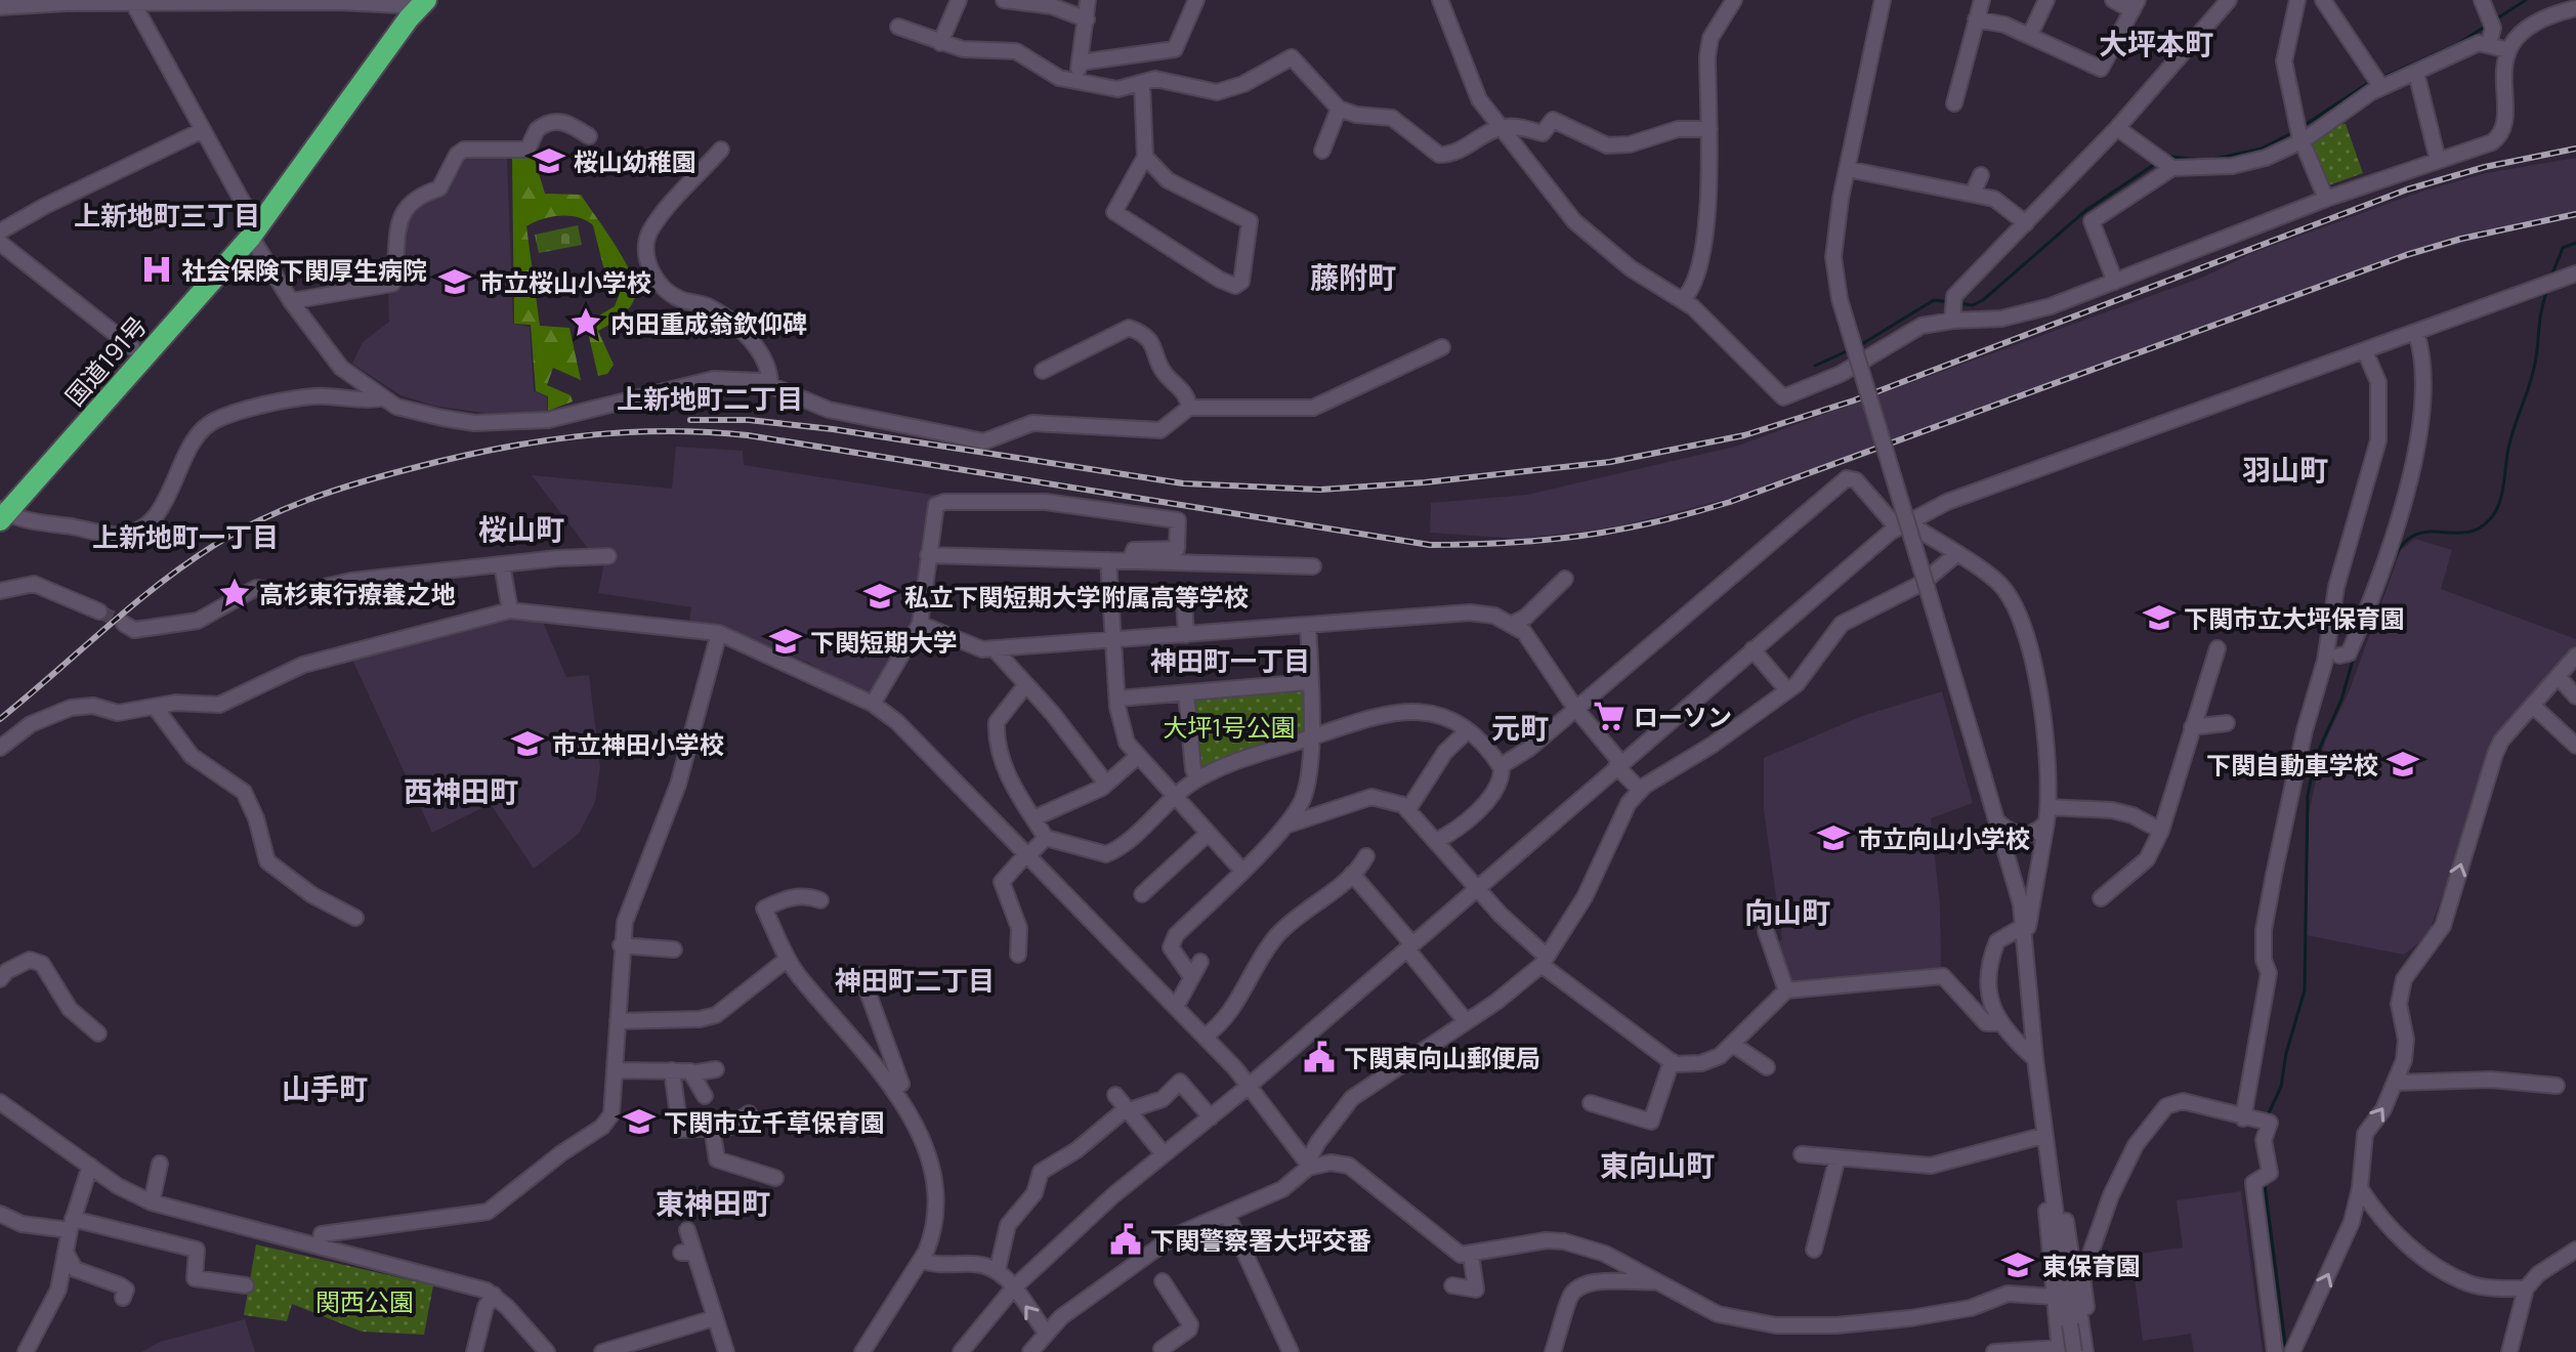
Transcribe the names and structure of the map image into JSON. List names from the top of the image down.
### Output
{
  "streets": {
    "highway": ["国道191号"]
  },
  "districts": [
    "大坪本町",
    "上新地町三丁目",
    "藤附町",
    "上新地町二丁目",
    "羽山町",
    "桜山町",
    "上新地町一丁目",
    "神田町一丁目",
    "元町",
    "西神田町",
    "向山町",
    "神田町二丁目",
    "山手町",
    "東向山町",
    "東神田町"
  ],
  "parks": ["大坪1号公園", "関西公園"],
  "places": {
    "school or university": [
      "桜山幼稚園",
      "市立桜山小学校",
      "私立下関短期大学附属高等学校",
      "下関市立大坪保育園",
      "下関短期大学",
      "市立神田小学校",
      "下関自動車学校",
      "市立向山小学校",
      "下関市立千草保育園",
      "東保育園"
    ],
    "hospital": ["社会保険下関厚生病院"],
    "place": ["内田重成翁欽仰碑", "高杉東行療養之地"],
    "supermarket": ["ローソン"],
    "public building": ["下関東向山郵便局", "下関警察署大坪交番"]
  }
}
